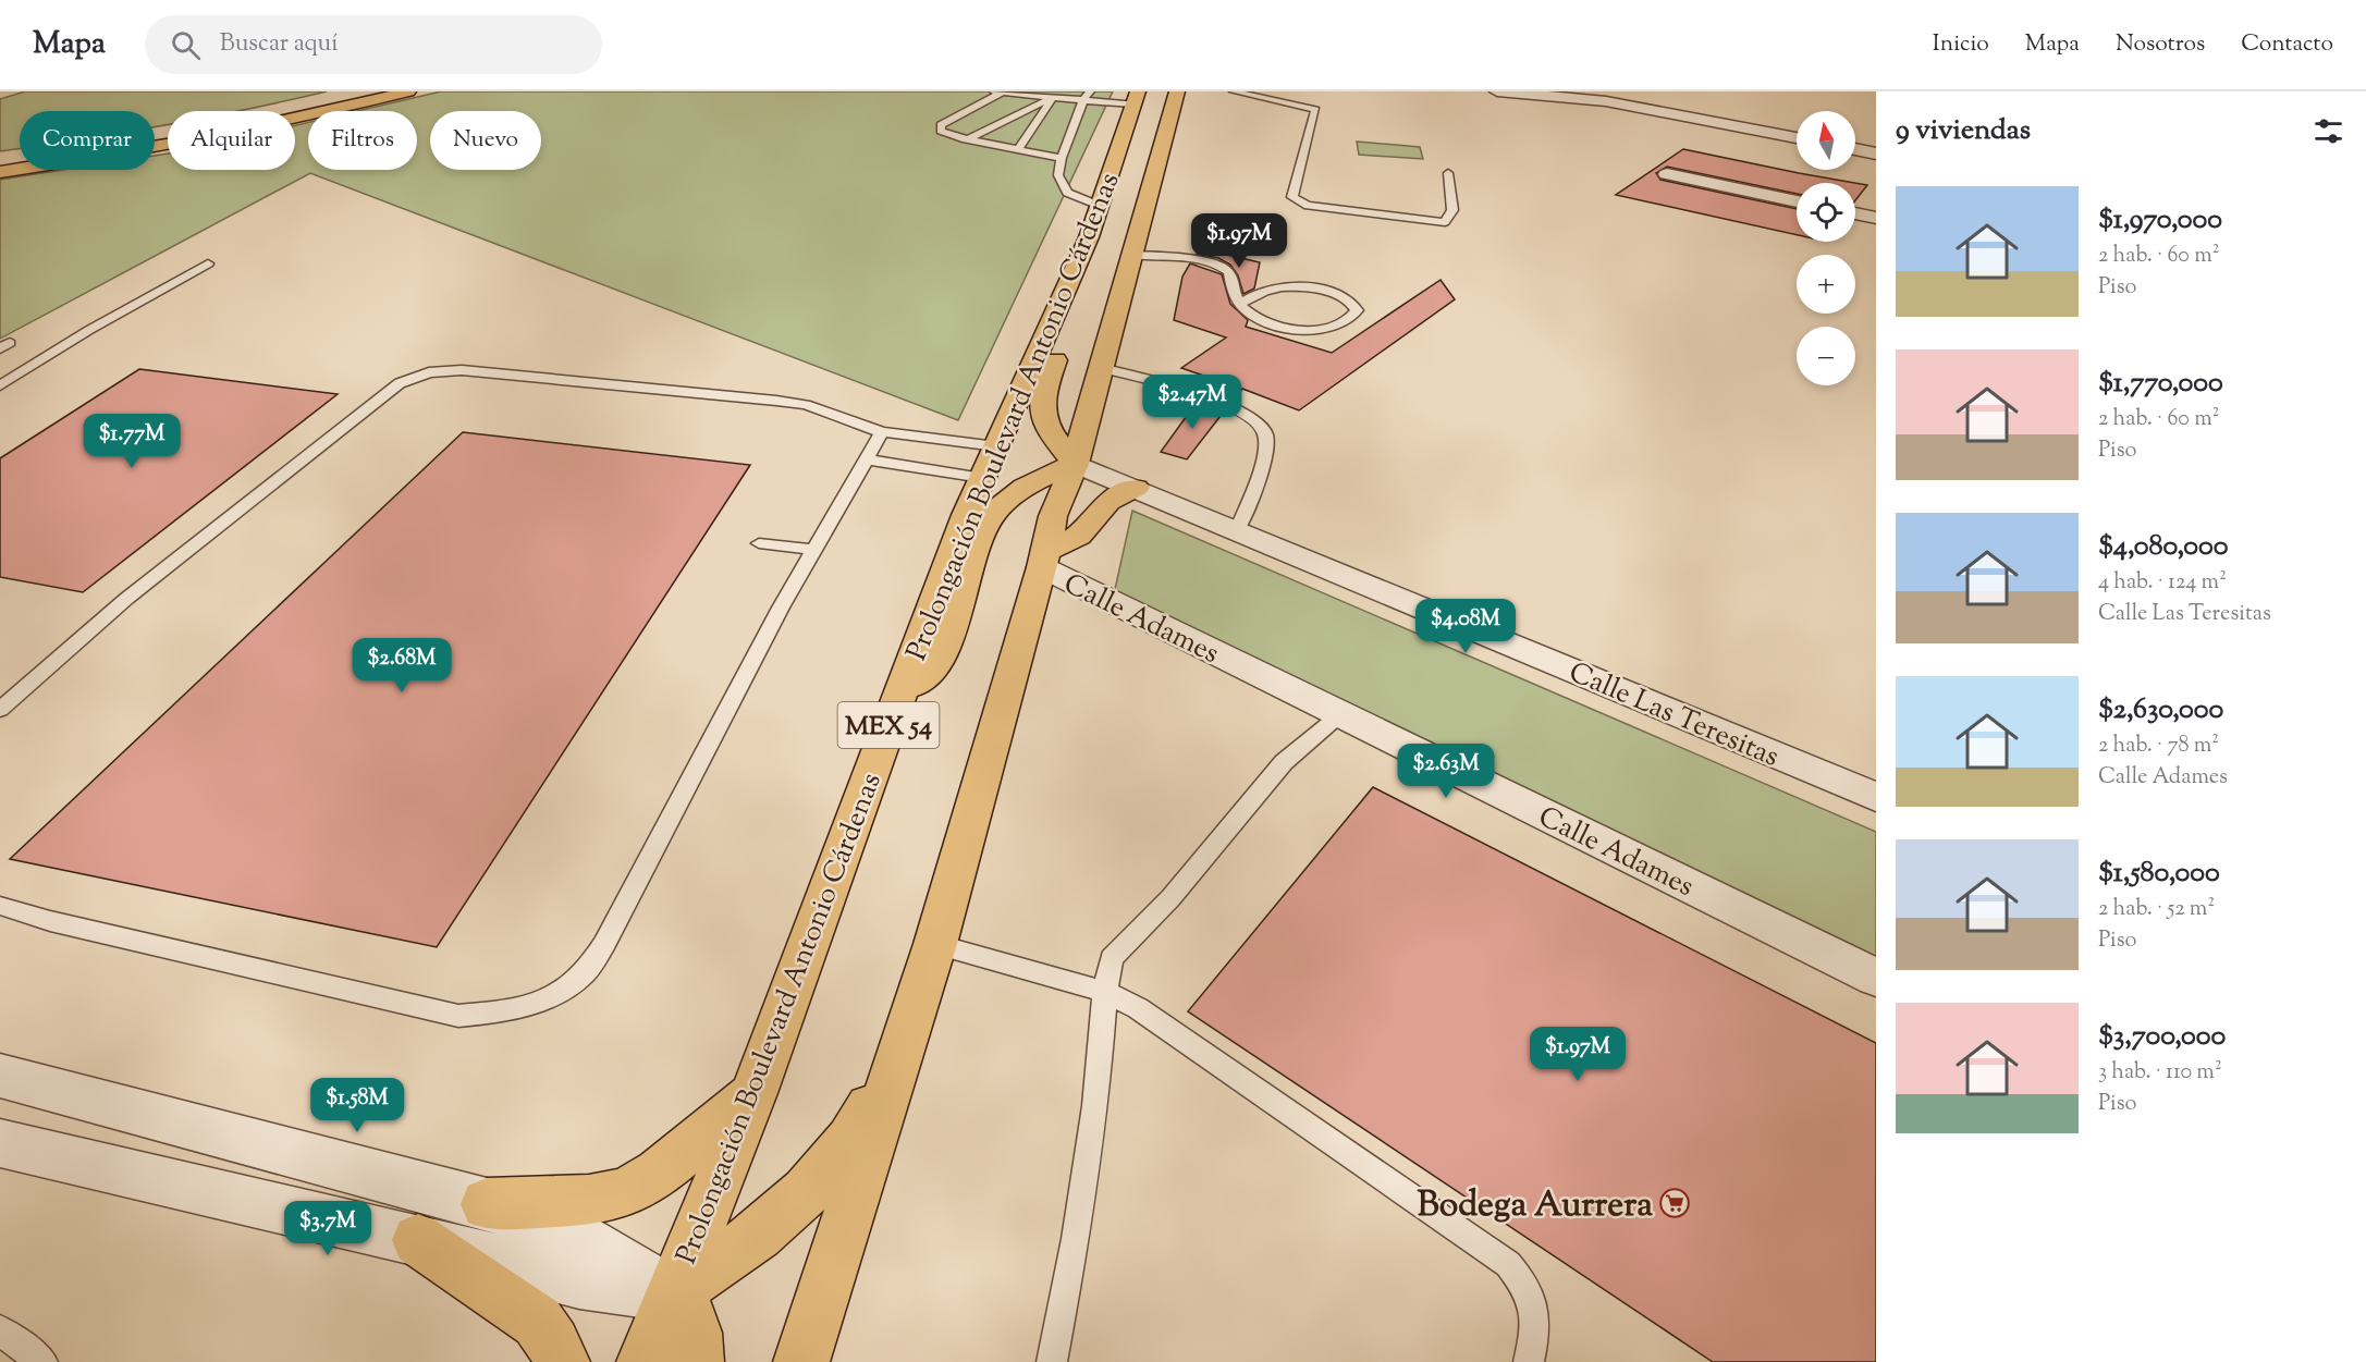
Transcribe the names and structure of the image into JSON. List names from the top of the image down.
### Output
{
  "streets": {
    "main road": ["Prolongación Boulevard Antonio Cárdenas", "MEX 54"],
    "street": ["Calle Adames", "Calle Las Teresitas"]
  },
  "crossings": [
    ["Prolongación Boulevard Antonio Cárdenas", "Calle Adames"],
    ["Prolongación Boulevard Antonio Cárdenas", "Calle Las Teresitas"]
  ],
  "places": {
    "supermarket": ["Bodega Aurrera"]
  },
  "north": "top",
  "page": {
    "header": "Mapa",
    "search": "Buscar aquí",
    "nav": [
      "Inicio",
      "Mapa",
      "Nosotros",
      "Contacto"
    ],
    "heading": "9 viviendas",
    "map_buttons": ["+", "−"],
    "chip": [
      "Comprar",
      "Alquilar",
      "Filtros",
      "Nuevo"
    ],
    "list": [
      {
        "name": "$1,970,000",
        "note": "2 hab. · 60 m² · Piso"
      },
      {
        "name": "$1,770,000",
        "note": "2 hab. · 60 m² · Piso"
      },
      {
        "name": "$4,080,000",
        "note": "4 hab. · 124 m² · Calle Las Teresitas"
      },
      {
        "name": "$2,630,000",
        "note": "2 hab. · 78 m² · Calle Adames"
      },
      {
        "name": "$1,580,000",
        "note": "2 hab. · 52 m² · Piso"
      },
      {
        "name": "$3,700,000",
        "note": "3 hab. · 110 m² · Piso"
      }
    ],
    "price": [
      "$1.97M",
      "$2.47M",
      "$1.77M",
      "$4.08M",
      "$2.68M",
      "$2.63M",
      "$1.97M",
      "$1.58M",
      "$3.7M"
    ]
  }
}
